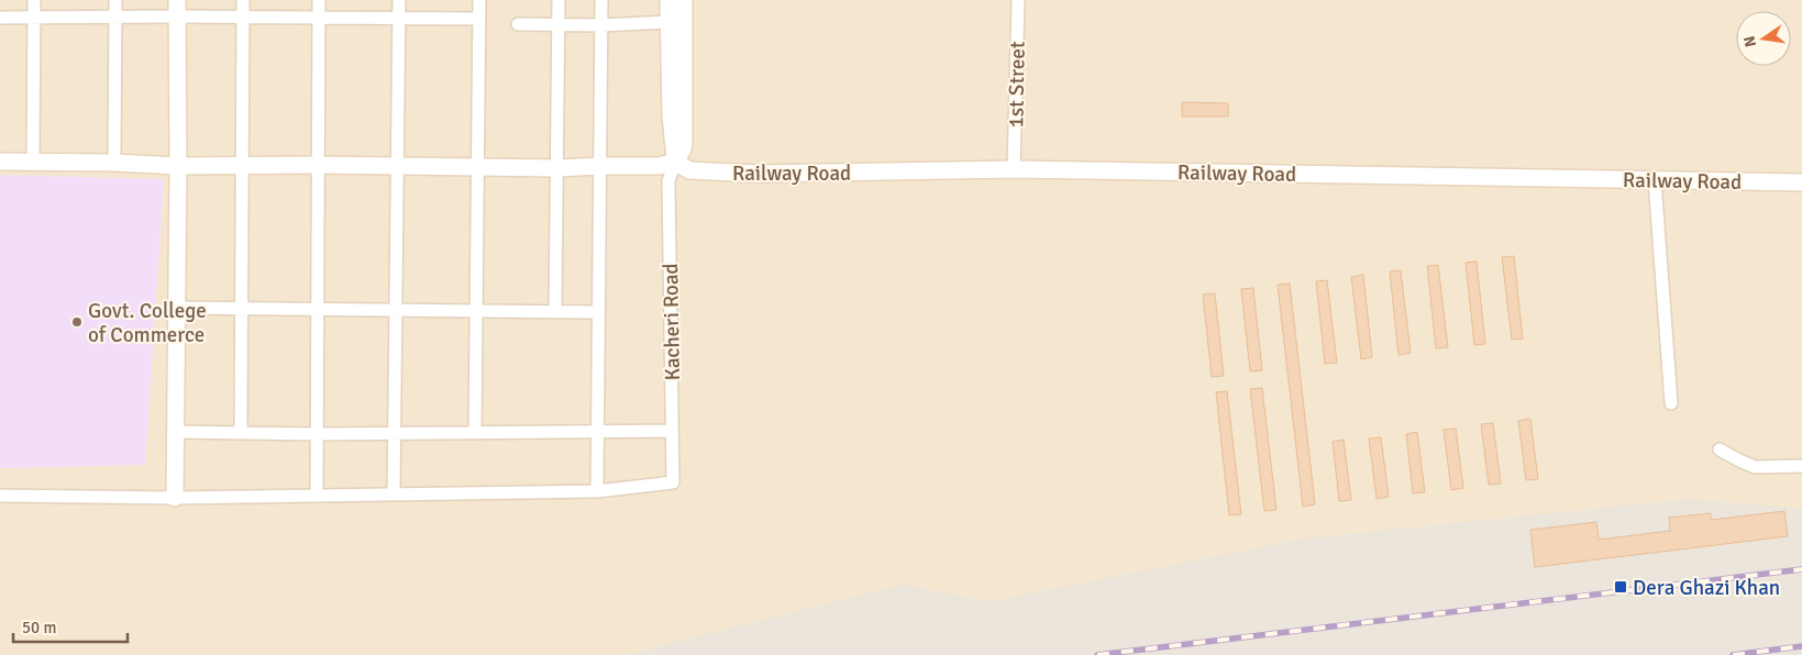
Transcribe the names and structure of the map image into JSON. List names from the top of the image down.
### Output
{
  "streets": {
    "main road": ["Railway Road", "Kacheri Road"],
    "street": ["1st Street"]
  },
  "crossings": [
    ["1st Street", "Railway Road"],
    ["Railway Road", "Kacheri Road"]
  ],
  "places": {
    "other": ["Govt. College of Commerce"],
    "transit": ["Dera Ghazi Khan"]
  },
  "scale_bar": "50 m",
  "north": "left"
}
